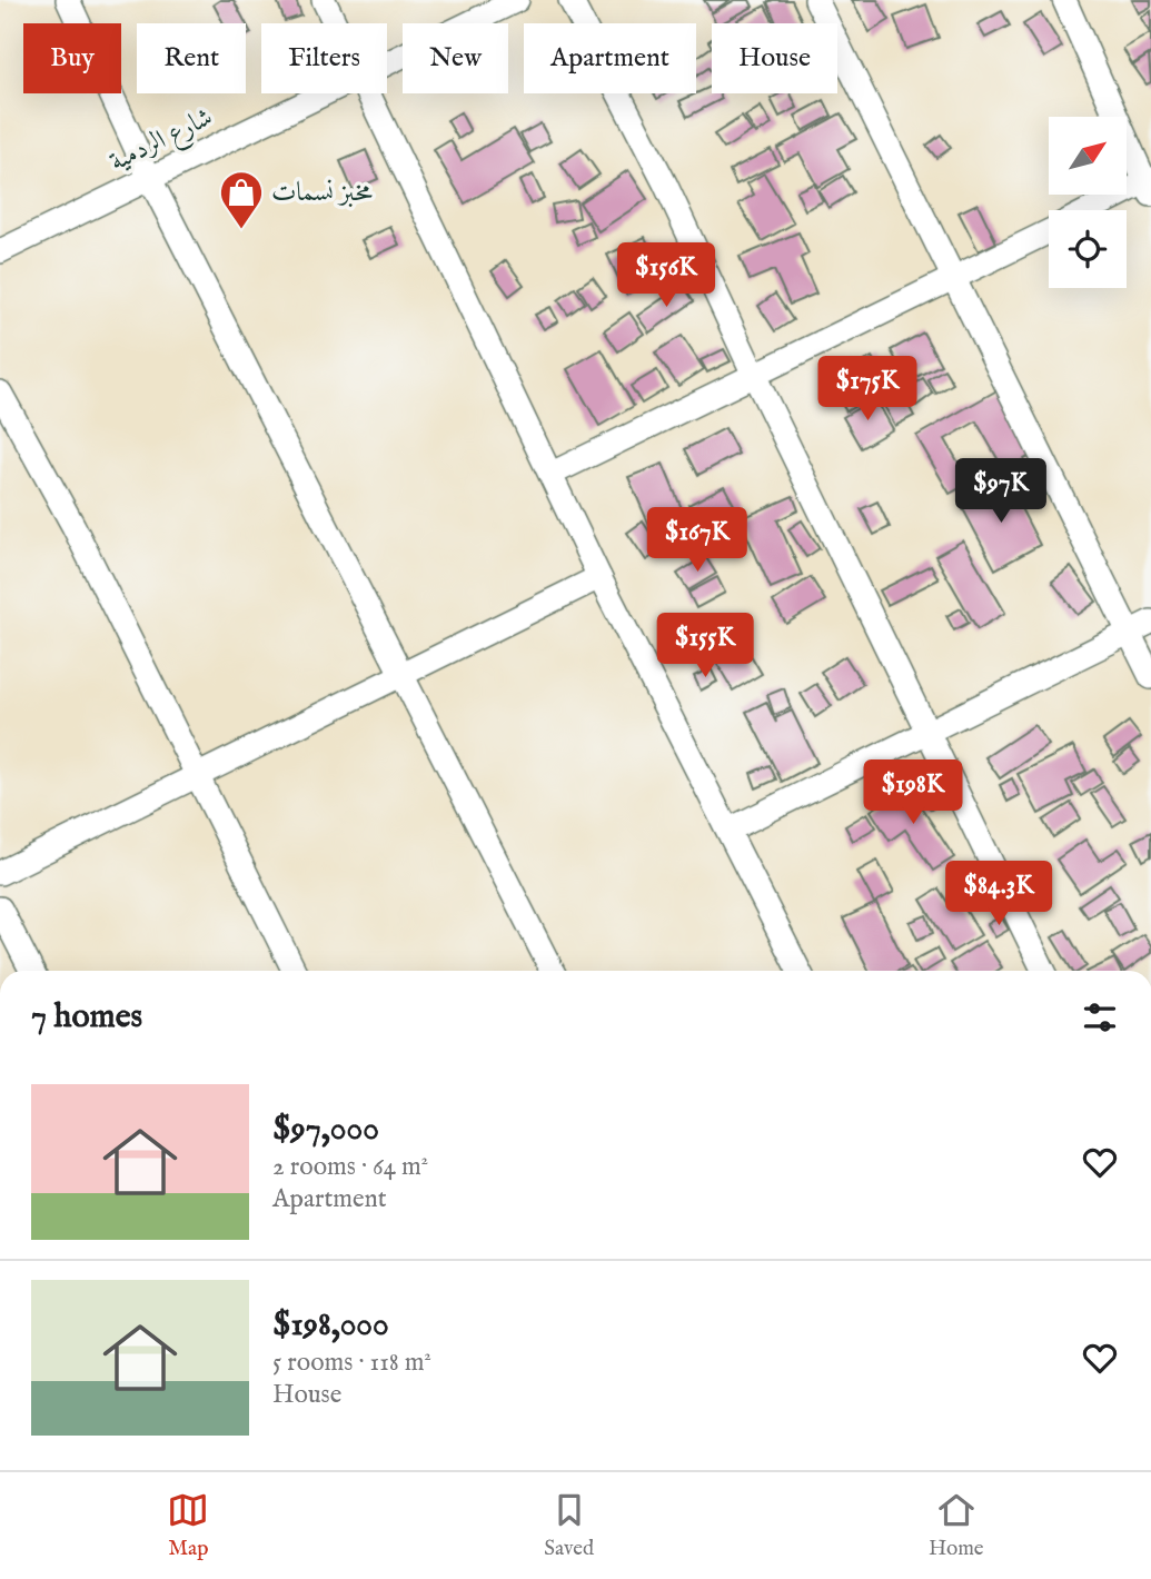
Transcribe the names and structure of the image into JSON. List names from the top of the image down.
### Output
{
  "streets": {
    "street": ["شارع الردمية"]
  },
  "places": {
    "shop": ["مخبز نسمات"]
  },
  "north": "top right",
  "page": {
    "chip": [
      "Buy",
      "Rent",
      "Filters",
      "New",
      "Apartment",
      "House"
    ],
    "price": [
      "$156K",
      "$175K",
      "$97K",
      "$167K",
      "$155K",
      "$198K",
      "$84.3K"
    ],
    "heading": "7 homes",
    "list": [
      {
        "name": "$97,000",
        "note": "2 rooms · 64 m² · Apartment"
      },
      {
        "name": "$198,000",
        "note": "5 rooms · 118 m² · House"
      }
    ],
    "tabs": ["Map", "Saved", "Home"]
  }
}
